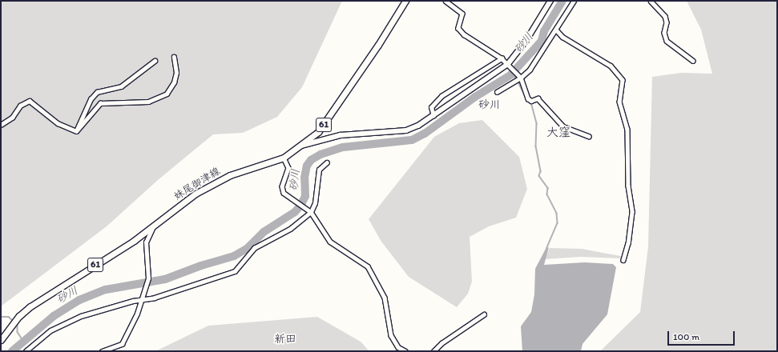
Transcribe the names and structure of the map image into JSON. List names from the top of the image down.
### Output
{
  "streets": {
    "main road": ["61", "妹尾御津線"]
  },
  "districts": ["砂川", "大窪", "新田"],
  "water": ["砂川"],
  "scale_bar": "100 m"
}
